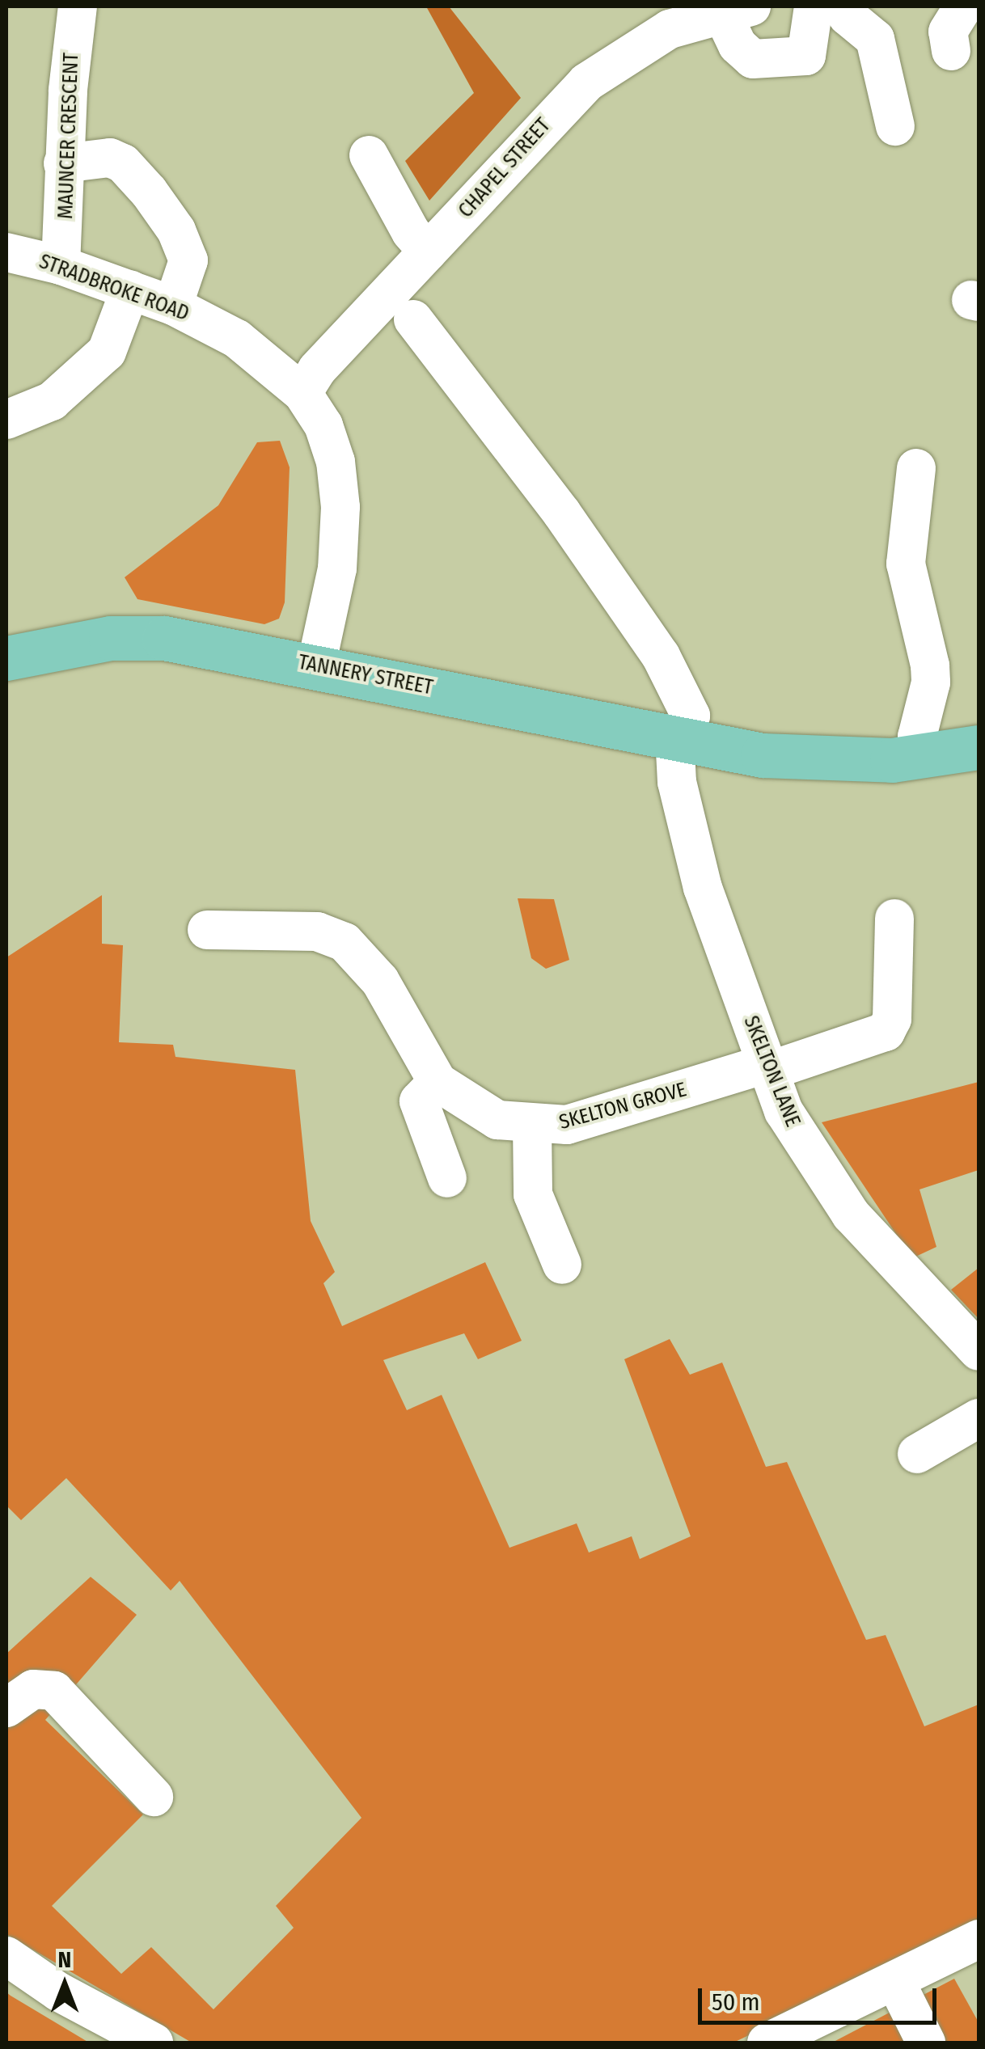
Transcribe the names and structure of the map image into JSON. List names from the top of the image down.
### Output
{
  "streets": {
    "main road": ["TANNERY STREET"],
    "street": [
      "MAUNCER CRESCENT",
      "CHAPEL STREET",
      "STRADBROKE ROAD",
      "SKELTON LANE",
      "SKELTON GROVE"
    ]
  },
  "crossings": [
    ["MAUNCER CRESCENT", "STRADBROKE ROAD"],
    ["CHAPEL STREET", "STRADBROKE ROAD"],
    ["STRADBROKE ROAD", "TANNERY STREET"],
    ["TANNERY STREET", "SKELTON LANE"],
    ["SKELTON LANE", "SKELTON GROVE"]
  ],
  "scale_bar": "50 m",
  "north": "top"
}
